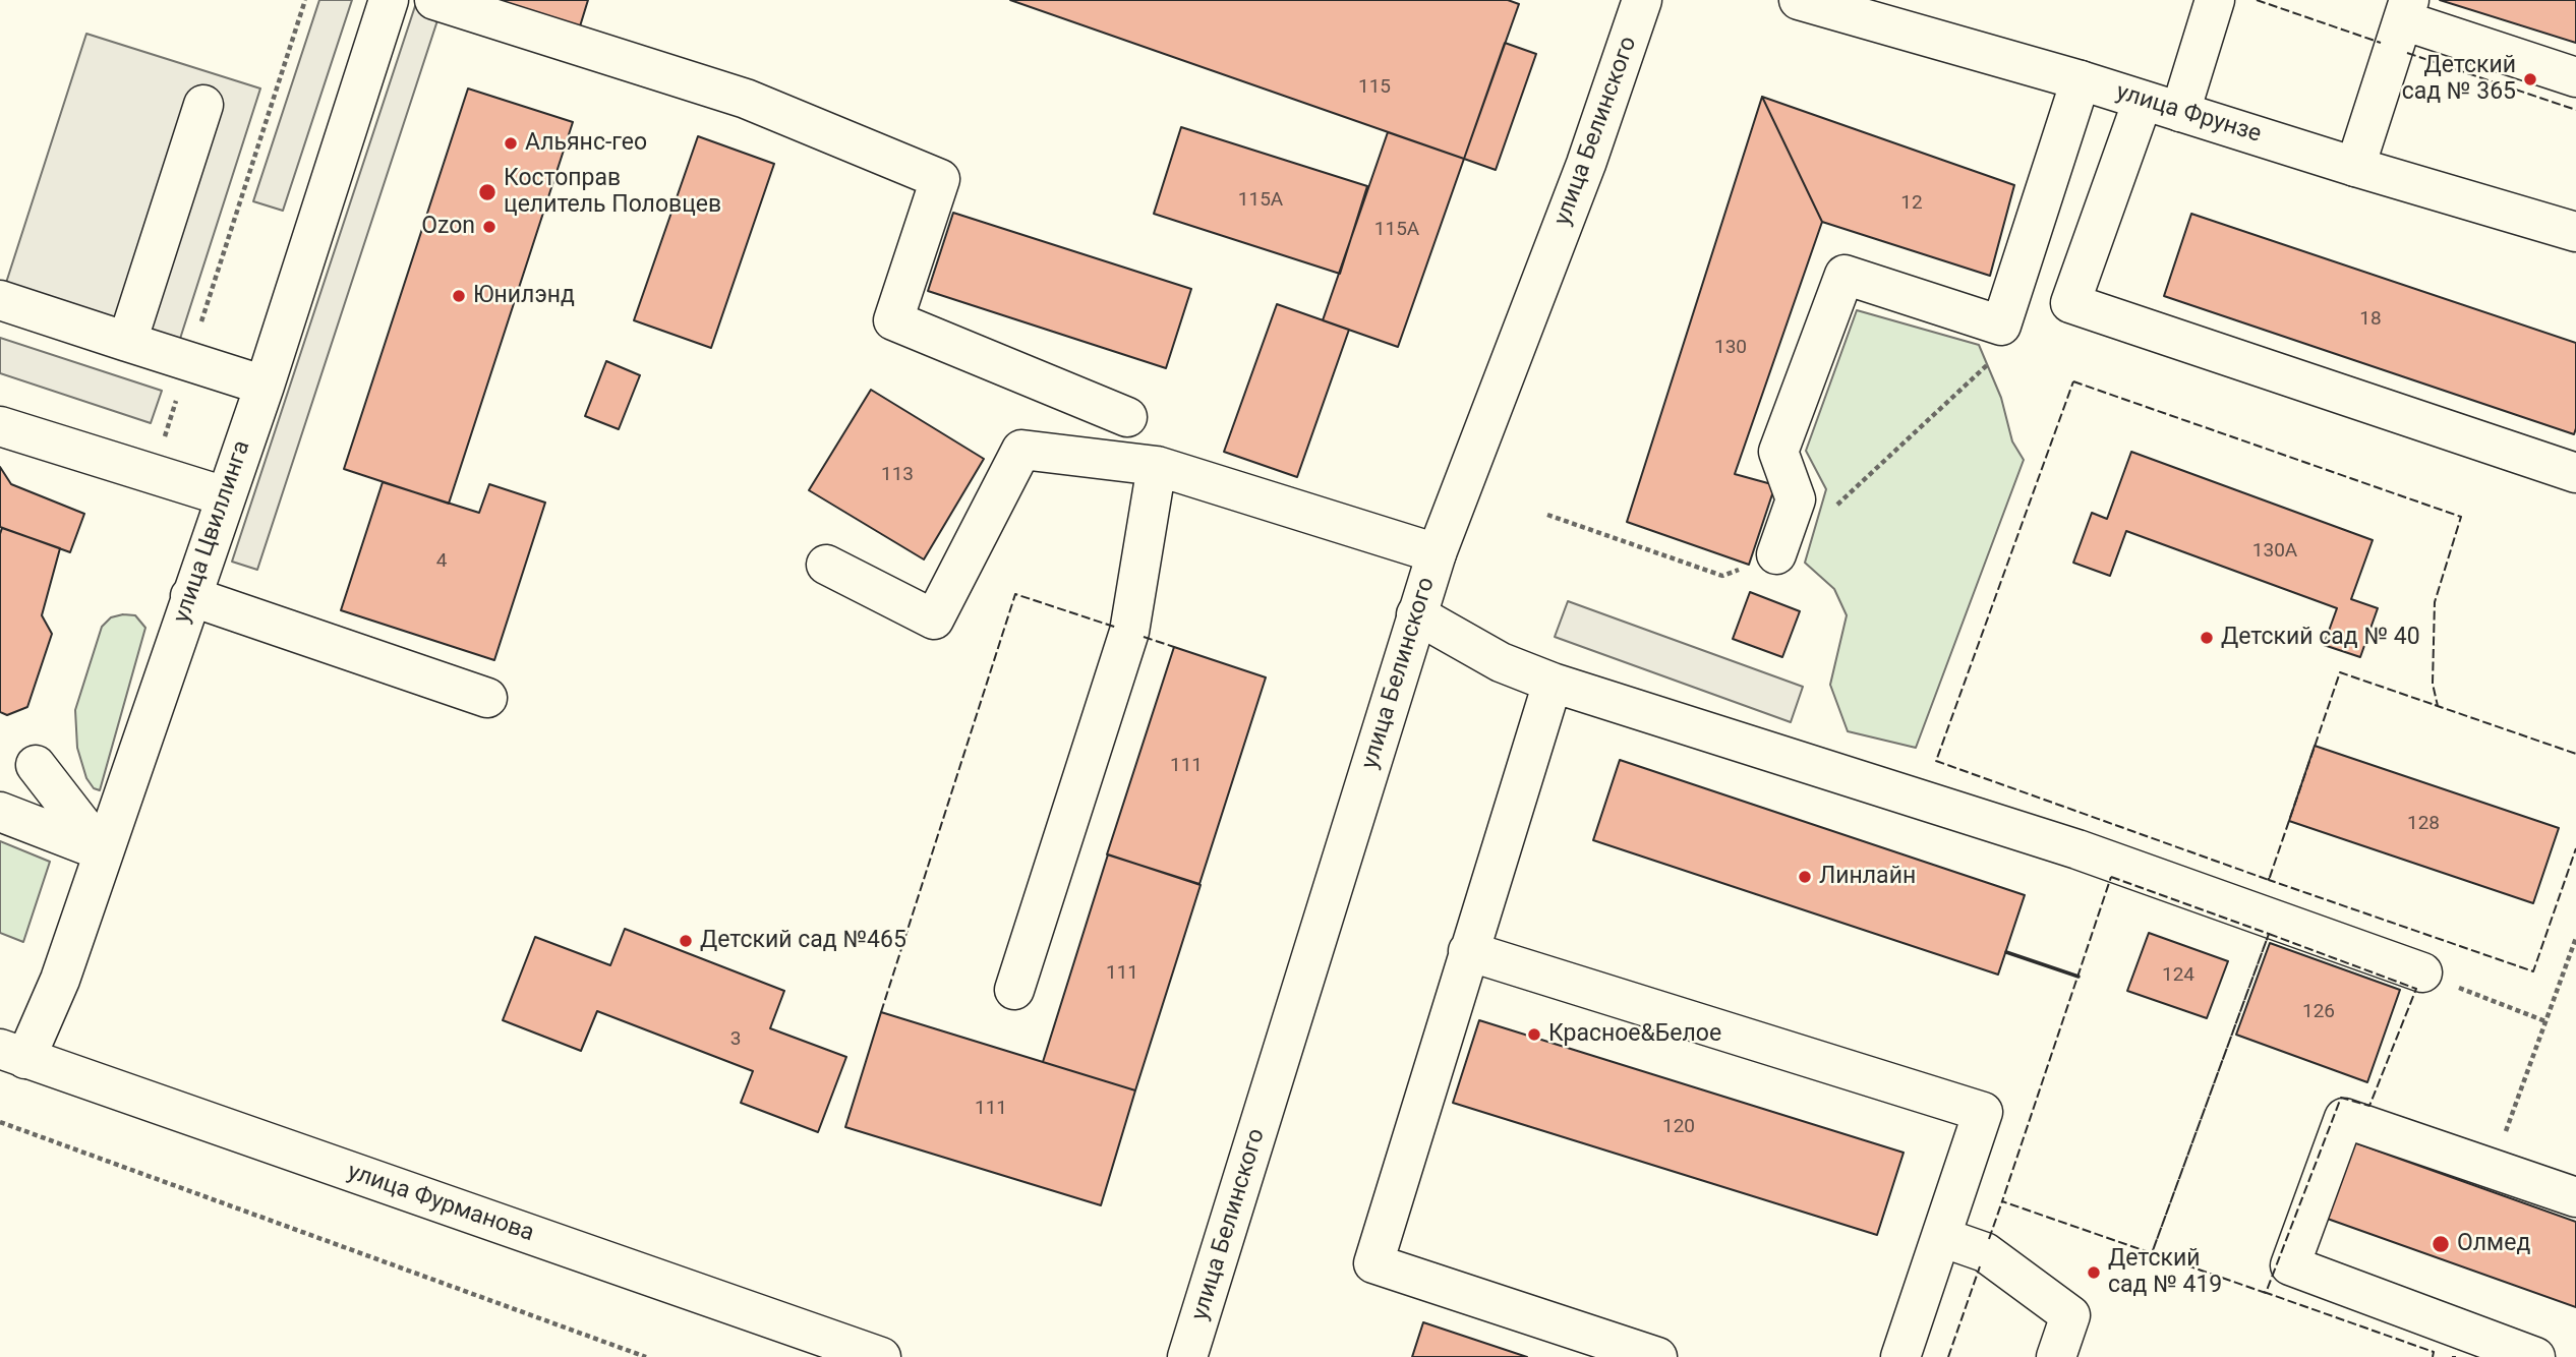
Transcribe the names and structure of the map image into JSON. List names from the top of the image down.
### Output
{
  "streets": {
    "main road": [
      "улица Фрунзе",
      "улица Белинского",
      "улица Цвиллинга",
      "улица Фурманова"
    ]
  },
  "crossings": [
    ["улица Цвиллинга", "улица Фурманова"]
  ],
  "places": [
    "Детский сад № 365",
    "Альянс-гео",
    "Костоправ целитель Половцев",
    "Ozon",
    "Юнилэнд",
    "Детский сад № 40",
    "Линлайн",
    "Детский сад №465",
    "Красное&Белое",
    "Олмед",
    "Детский сад № 419"
  ],
  "house_numbers": [
    "115",
    "115А",
    "12",
    "115А",
    "18",
    "130",
    "113",
    "130А",
    "4",
    "111",
    "128",
    "111",
    "124",
    "126",
    "3",
    "111",
    "120"
  ]
}
